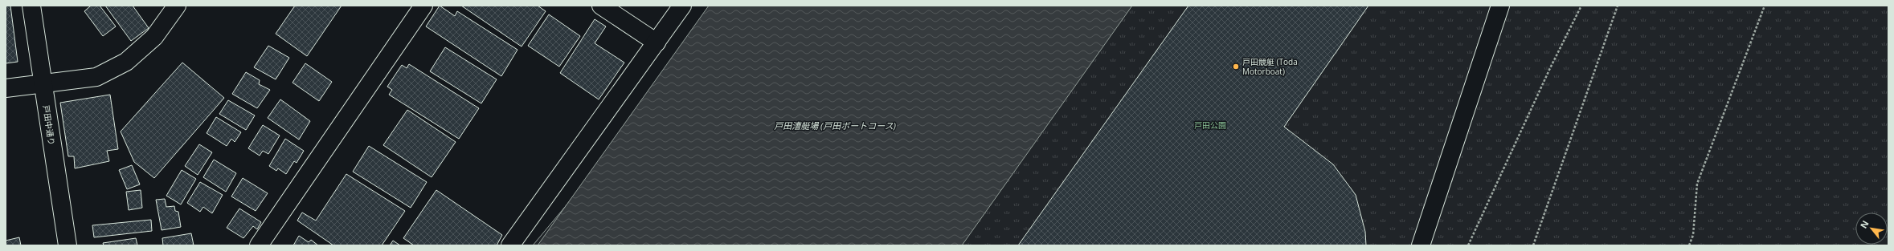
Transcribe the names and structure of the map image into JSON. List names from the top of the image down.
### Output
{
  "streets": {
    "street": ["戸田中通り"]
  },
  "water": ["戸田漕艇場 (戸田ボートコース)"],
  "parks": ["戸田公園"],
  "places": ["戸田競艇 (Toda Motorboat)"],
  "north": "top left"
}
